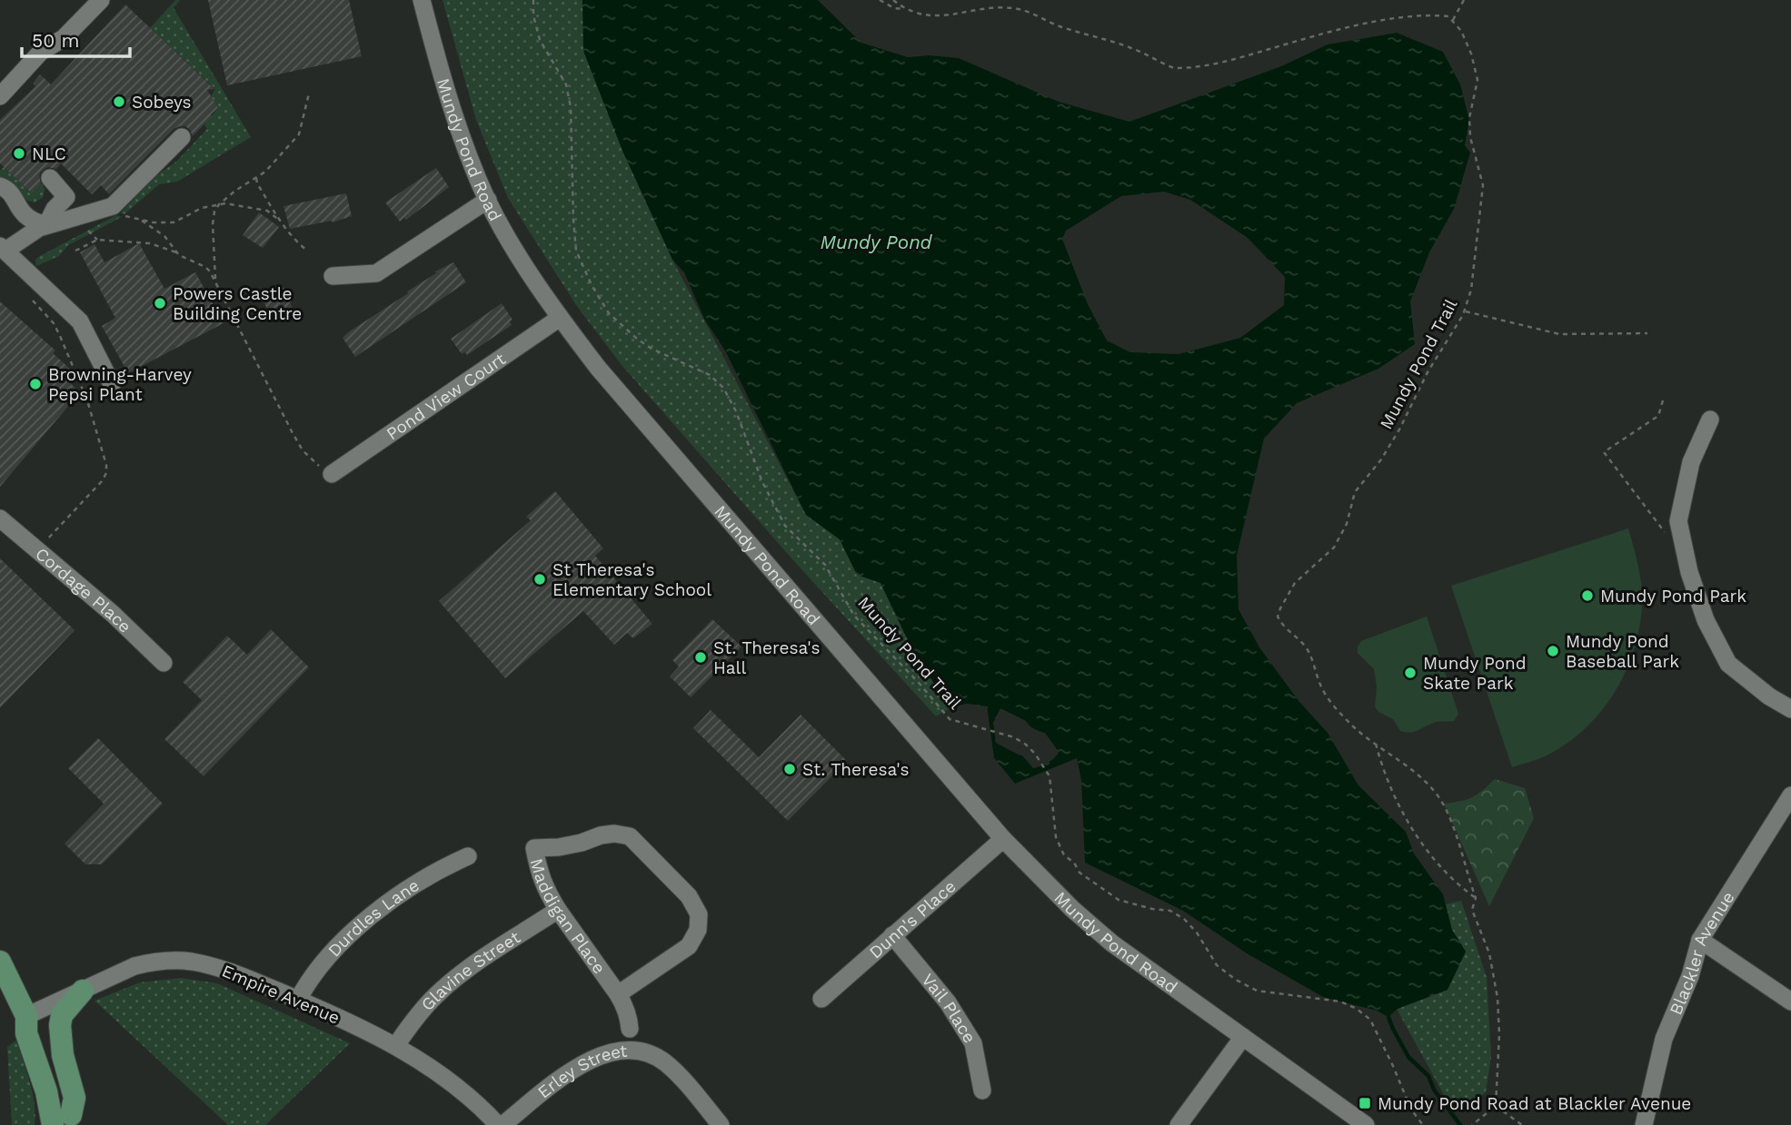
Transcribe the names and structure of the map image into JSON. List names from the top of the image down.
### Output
{
  "streets": {
    "street": [
      "Mundy Pond Road",
      "Pond View Court",
      "Cordage Place",
      "Maddigan Place",
      "Durdles Lane",
      "Dunn's Place",
      "Blackler Avenue",
      "Glavine Street",
      "Empire Avenue",
      "Vail Place",
      "Erley Street"
    ],
    "path": ["Mundy Pond Trail"]
  },
  "crossings": [
    ["Mundy Pond Road", "Pond View Court"],
    ["Mundy Pond Road", "Dunn's Place"],
    ["Maddigan Place", "Glavine Street"],
    ["Durdles Lane", "Empire Avenue"],
    ["Dunn's Place", "Vail Place"],
    ["Glavine Street", "Empire Avenue"],
    ["Empire Avenue", "Erley Street"]
  ],
  "water": ["Mundy Pond"],
  "places": {
    "other": [
      "Sobeys",
      "NLC",
      "Powers Castle Building Centre",
      "Browning-Harvey Pepsi Plant",
      "St Theresa's Elementary School",
      "Mundy Pond Park",
      "Mundy Pond Baseball Park",
      "St. Theresa's Hall",
      "Mundy Pond Skate Park",
      "St. Theresa's"
    ],
    "transit": ["Mundy Pond Road at Blackler Avenue"]
  },
  "scale_bar": "50 m"
}
